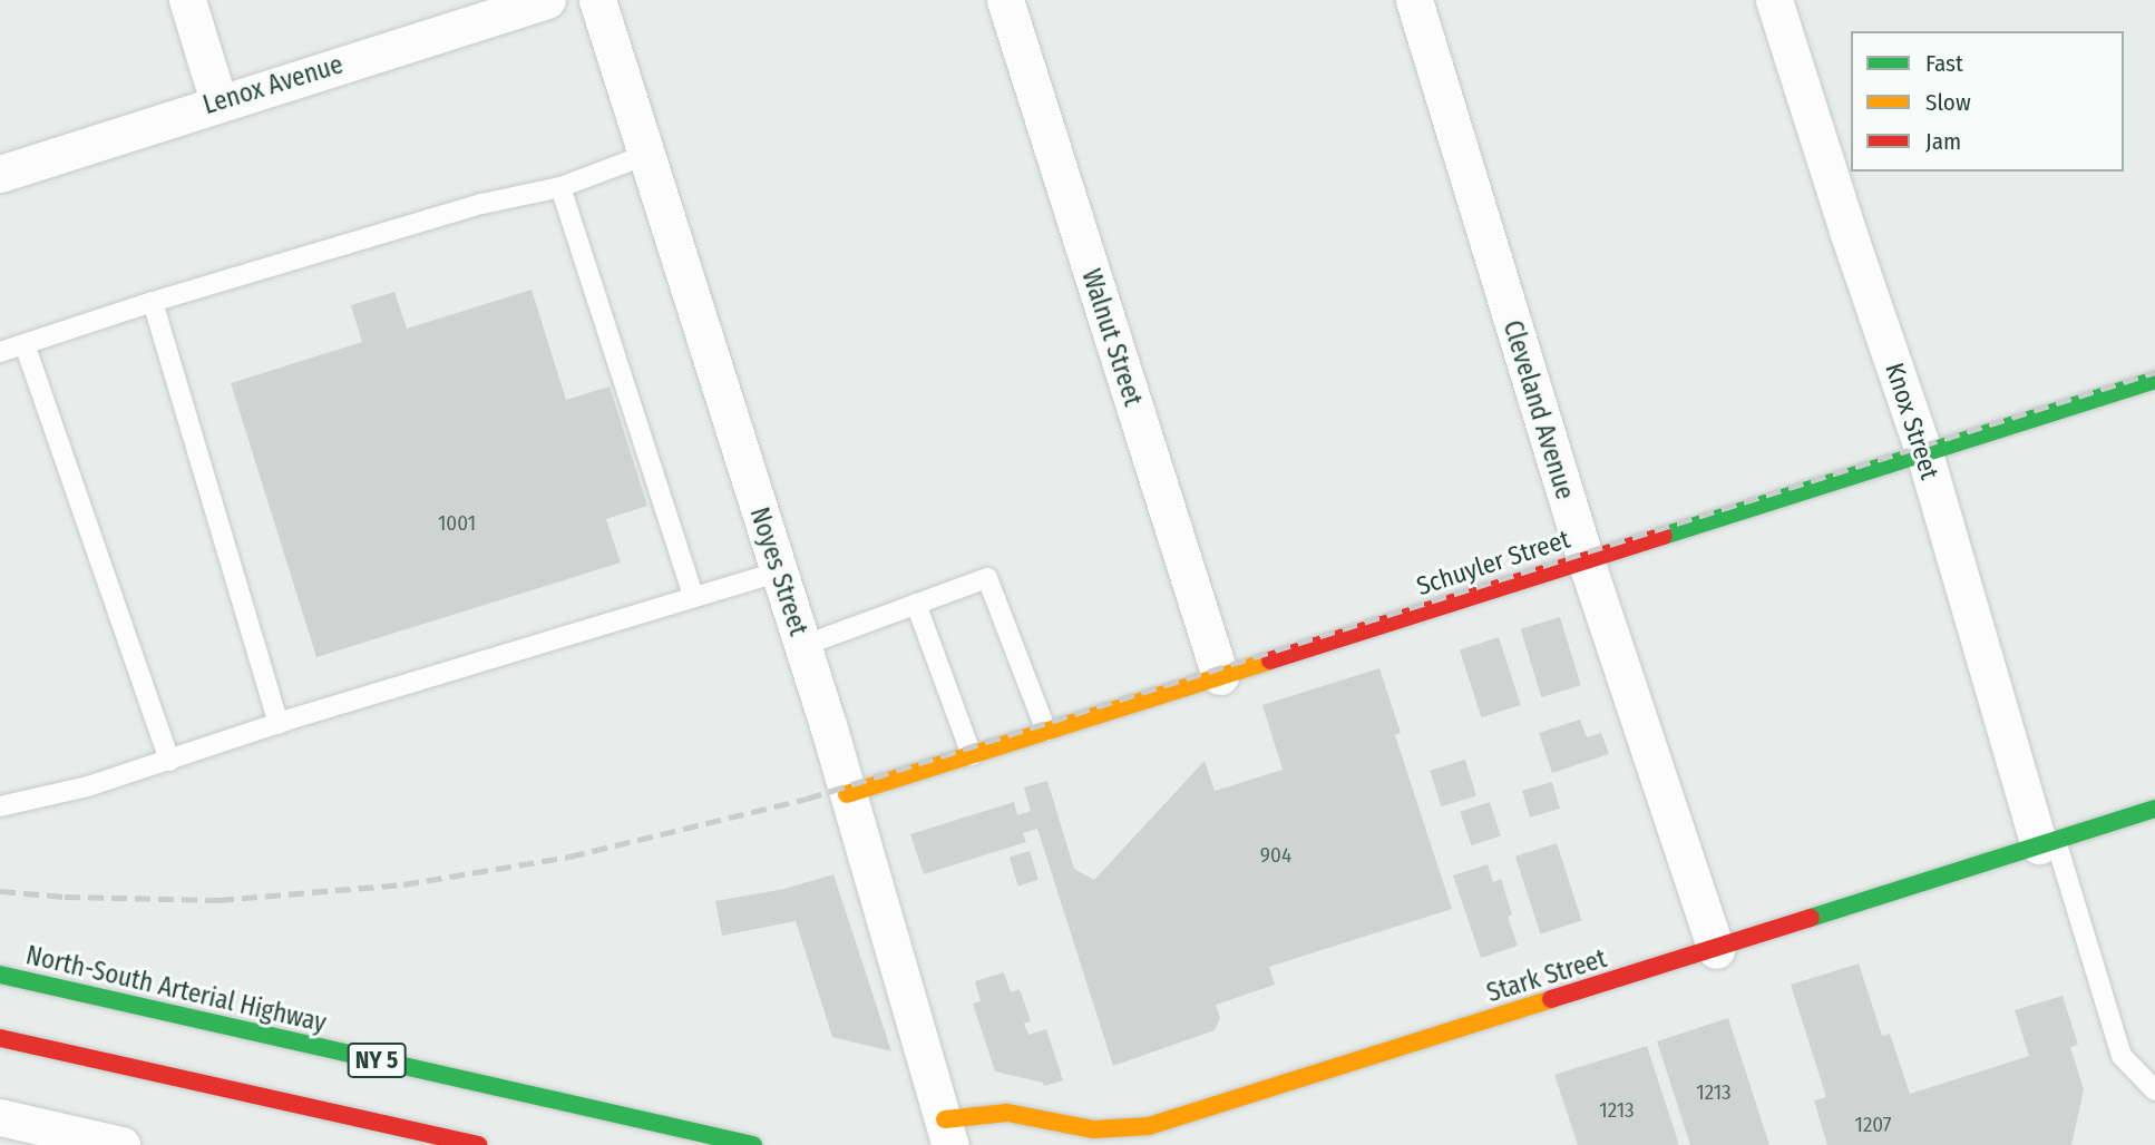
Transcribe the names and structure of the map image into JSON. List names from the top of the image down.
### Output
{
  "streets": {
    "main road": [
      "Schuyler Street",
      "Stark Street",
      "North-South Arterial Highway",
      "NY 5"
    ],
    "street": [
      "Lenox Avenue",
      "Walnut Street",
      "Cleveland Avenue",
      "Knox Street",
      "Noyes Street"
    ]
  },
  "crossings": [
    ["Walnut Street", "Schuyler Street"],
    ["Cleveland Avenue", "Schuyler Street"],
    ["Cleveland Avenue", "Stark Street"],
    ["Knox Street", "Schuyler Street"],
    ["Knox Street", "Stark Street"],
    ["Schuyler Street", "Noyes Street"],
    ["Noyes Street", "Stark Street"]
  ],
  "house_numbers": [
    "1001",
    "904",
    "1213",
    "1213",
    "1207"
  ],
  "legend": ["Fast", "Slow", "Jam"]
}
